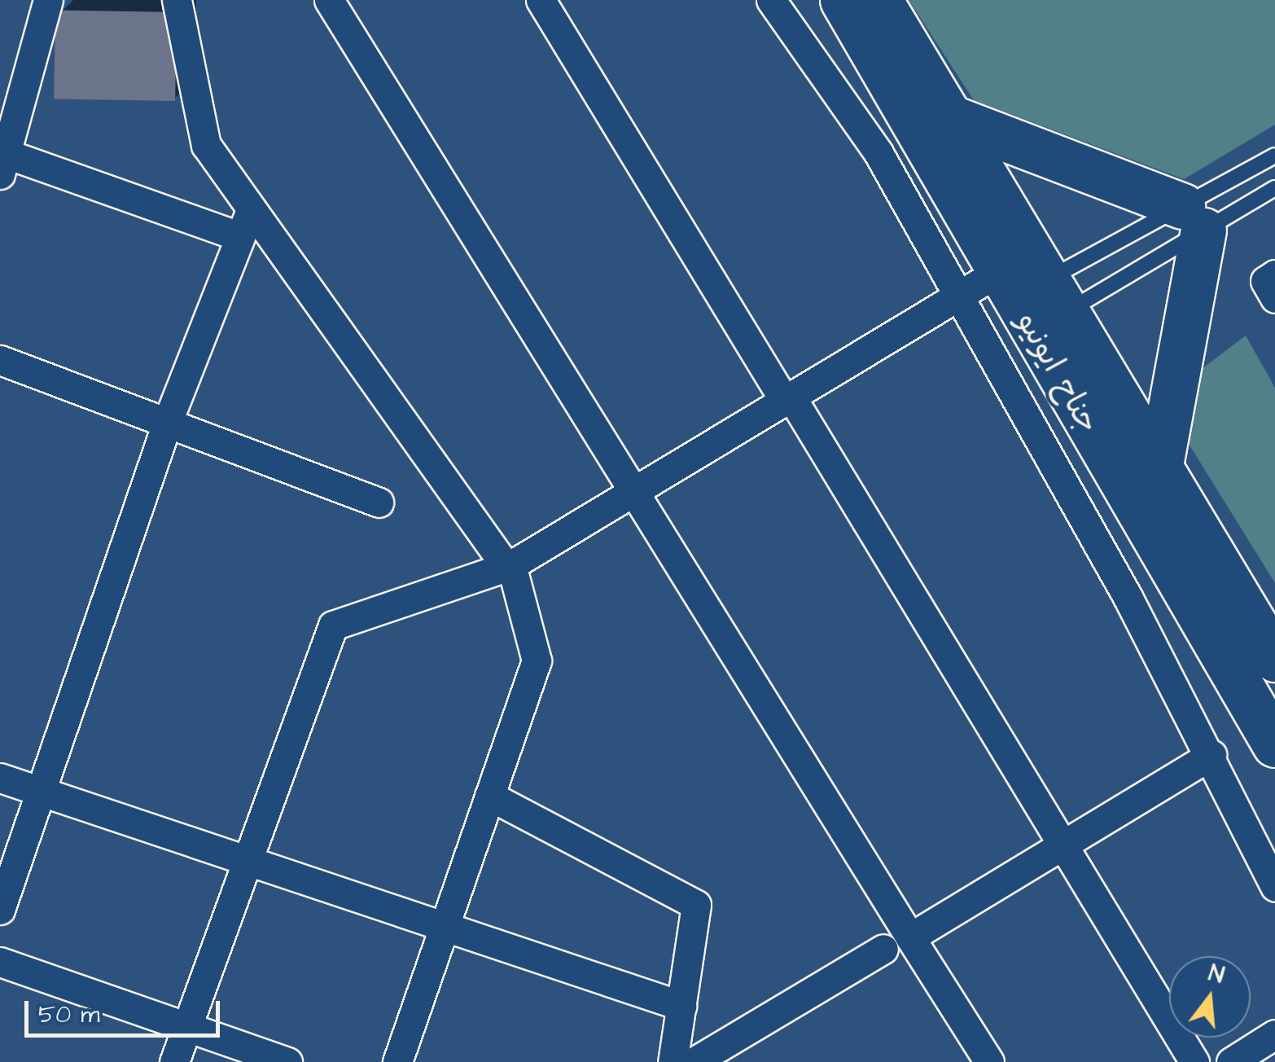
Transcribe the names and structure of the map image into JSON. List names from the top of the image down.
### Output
{
  "streets": {
    "main road": ["جناح ایونیو"]
  },
  "scale_bar": "50 m",
  "north": "top"
}
